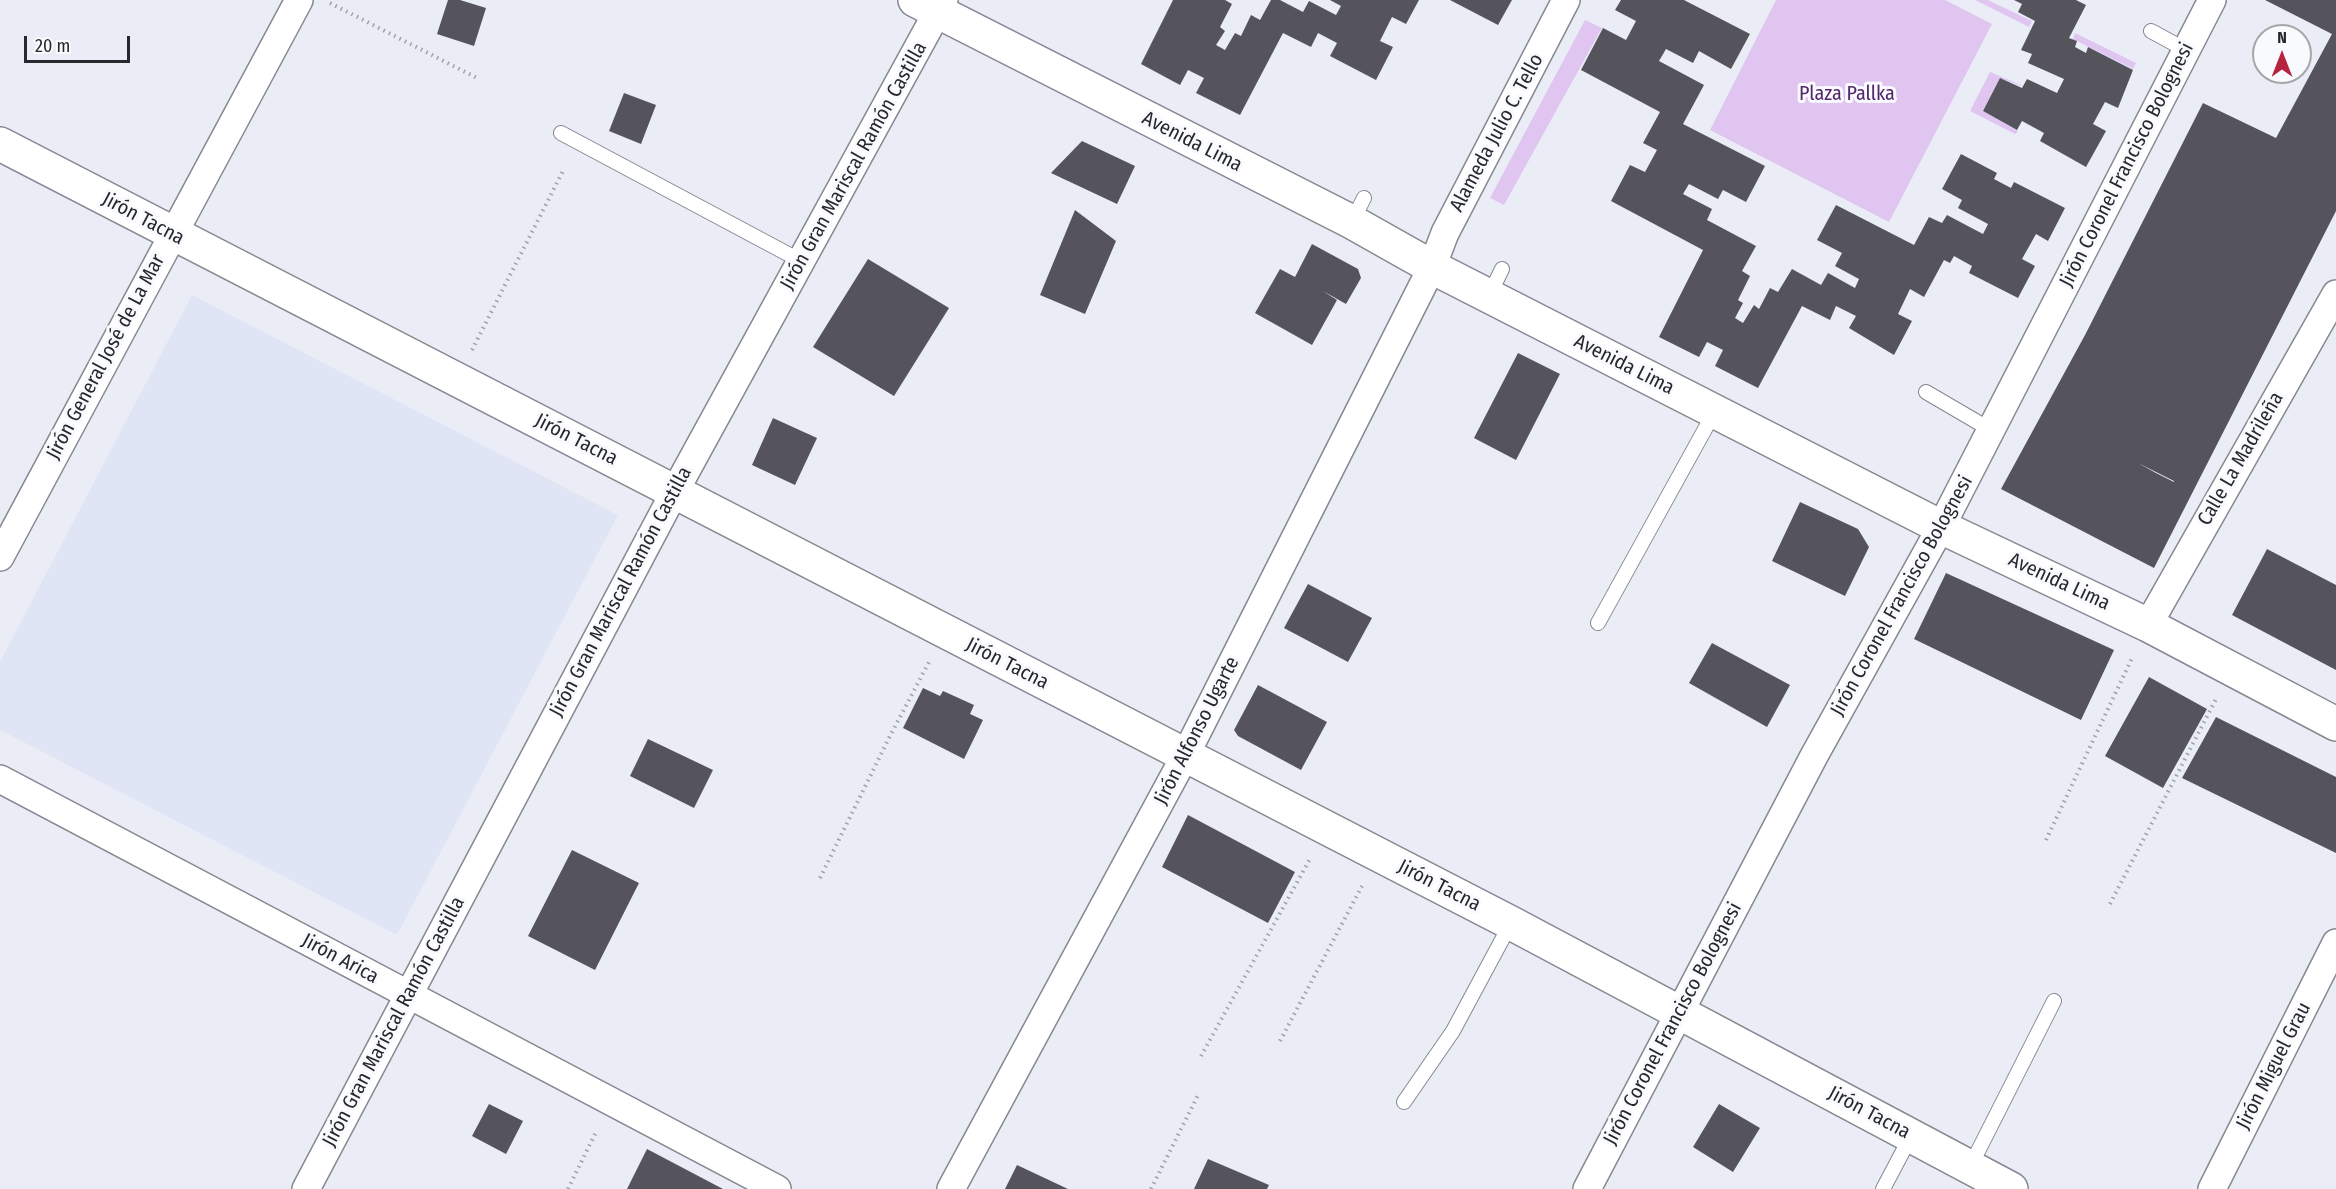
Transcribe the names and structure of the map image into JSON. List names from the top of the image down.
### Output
{
  "streets": {
    "street": [
      "Alameda Julio C. Tello",
      "Avenida Lima",
      "Jirón Coronel Francisco Bolognesi",
      "Jirón Gran Mariscal Ramón Castilla",
      "Jirón Tacna",
      "Jirón General José de La Mar",
      "Calle La Madrileña",
      "Jirón Alfonso Ugarte",
      "Jirón Arica",
      "Jirón Miguel Grau"
    ]
  },
  "crossings": [
    ["Alameda Julio C. Tello", "Avenida Lima"],
    ["Alameda Julio C. Tello", "Jirón Alfonso Ugarte"],
    ["Avenida Lima", "Jirón Coronel Francisco Bolognesi"],
    ["Avenida Lima", "Jirón Gran Mariscal Ramón Castilla"],
    ["Avenida Lima", "Calle La Madrileña"],
    ["Avenida Lima", "Jirón Alfonso Ugarte"],
    ["Jirón Coronel Francisco Bolognesi", "Jirón Tacna"],
    ["Jirón Gran Mariscal Ramón Castilla", "Jirón Tacna"],
    ["Jirón Gran Mariscal Ramón Castilla", "Jirón Arica"],
    ["Jirón Tacna", "Jirón General José de La Mar"],
    ["Jirón Tacna", "Jirón Alfonso Ugarte"]
  ],
  "parks": ["Plaza Pallka"],
  "scale_bar": "20 m",
  "north": "top"
}
